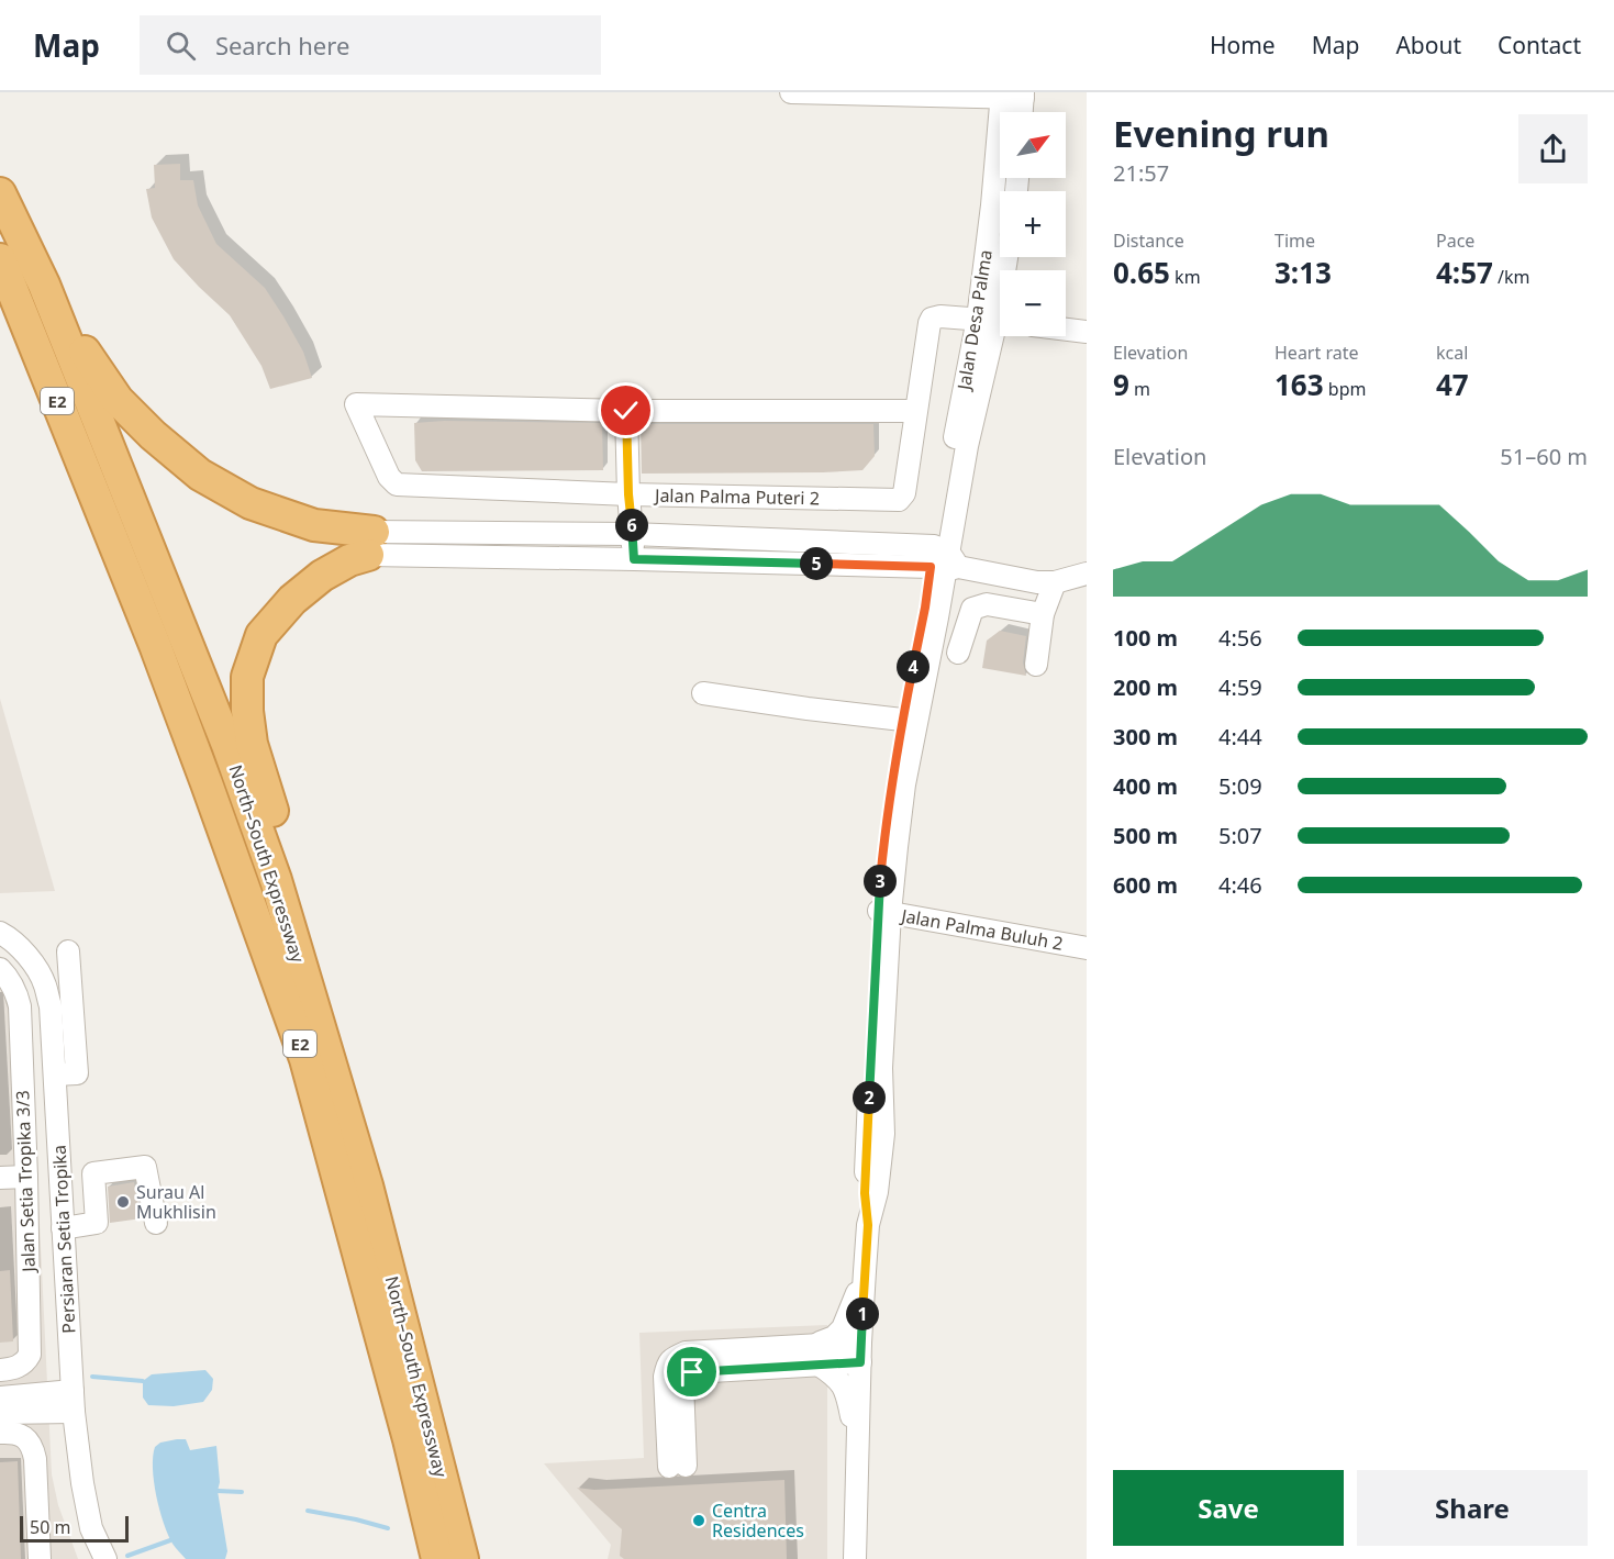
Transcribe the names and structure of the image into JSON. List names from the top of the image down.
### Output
{
  "streets": {
    "highway": ["E2", "North–South Expressway"],
    "street": [
      "Jalan Desa Palma",
      "Jalan Palma Puteri 2",
      "Jalan Palma Buluh 2",
      "Jalan Setia Tropika 3/3",
      "Persiaran Setia Tropika"
    ]
  },
  "crossings": [
    ["Jalan Desa Palma", "Jalan Palma Puteri 2"]
  ],
  "places": ["Surau Al Mukhlisin", "Centra Residences"],
  "scale_bar": "50 m",
  "north": "top right",
  "page": {
    "header": "Map",
    "search": "Search here",
    "nav": [
      "Home",
      "Map",
      "About",
      "Contact"
    ],
    "heading": ["Evening run", "21:57"],
    "map_buttons": ["+", "−"],
    "stats": [
      ["Distance", "0.65 km"],
      ["Time", "3:13"],
      ["Pace", "4:57 /km"],
      ["Elevation", "9 m"],
      ["Heart rate", "163 bpm"],
      ["kcal", "47"]
    ],
    "chart": ["Elevation", "51–60 m"],
    "pins": [
      "6",
      "5",
      "4",
      "3",
      "2",
      "1"
    ],
    "list": [
      {
        "name": "100 m",
        "note": "4:56"
      },
      {
        "name": "200 m",
        "note": "4:59"
      },
      {
        "name": "300 m",
        "note": "4:44"
      },
      {
        "name": "400 m",
        "note": "5:09"
      },
      {
        "name": "500 m",
        "note": "5:07"
      },
      {
        "name": "600 m",
        "note": "4:46"
      }
    ],
    "buttons": ["Save", "Share"],
    "scale": "50 m"
  }
}
